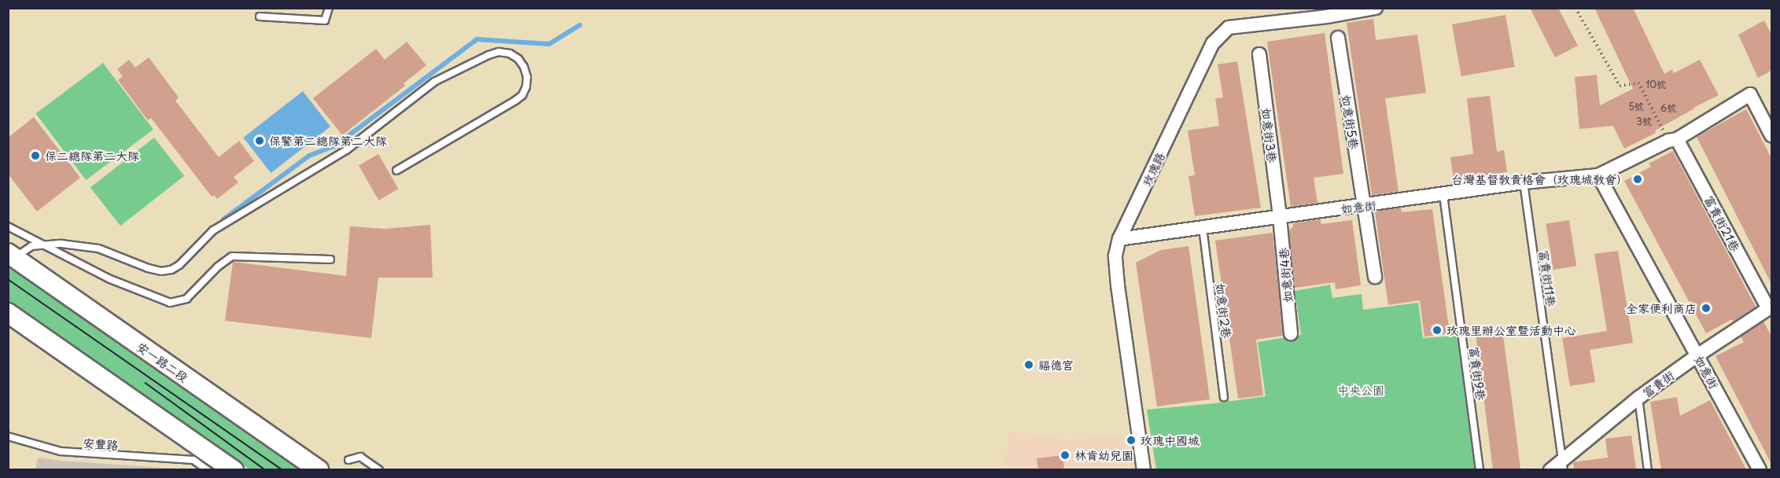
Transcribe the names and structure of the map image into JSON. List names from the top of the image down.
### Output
{
  "streets": {
    "street": [
      "如意街5巷",
      "如意街3巷",
      "玫瑰路",
      "如意街",
      "富貴街21巷",
      "如意街4巷",
      "安一路二段",
      "富貴街"
    ],
    "lane": [
      "富貴街11巷",
      "如意街2巷",
      "富貴街9巷",
      "安豐路"
    ]
  },
  "crossings": [
    ["如意街5巷", "如意街"],
    ["如意街3巷", "如意街"],
    ["如意街3巷", "如意街4巷"],
    ["玫瑰路", "如意街"],
    ["如意街", "富貴街21巷"],
    ["如意街", "如意街4巷"],
    ["如意街", "富貴街11巷"],
    ["如意街", "如意街2巷"],
    ["如意街", "富貴街9巷"],
    ["如意街", "富貴街"],
    ["富貴街21巷", "富貴街"],
    ["富貴街11巷", "富貴街"]
  ],
  "parks": ["中央公園"],
  "places": [
    "保警第二總隊第二大隊",
    "保二總隊第二大隊",
    "台灣基督教貴格會（玫瑰城教會）",
    "全家便利商店",
    "玫瑰里辦公室暨活動中心",
    "福德宮",
    "玫瑰中國城",
    "林肯幼兒園"
  ],
  "house_numbers": [
    "10號",
    "5號",
    "6號",
    "3號"
  ]
}
